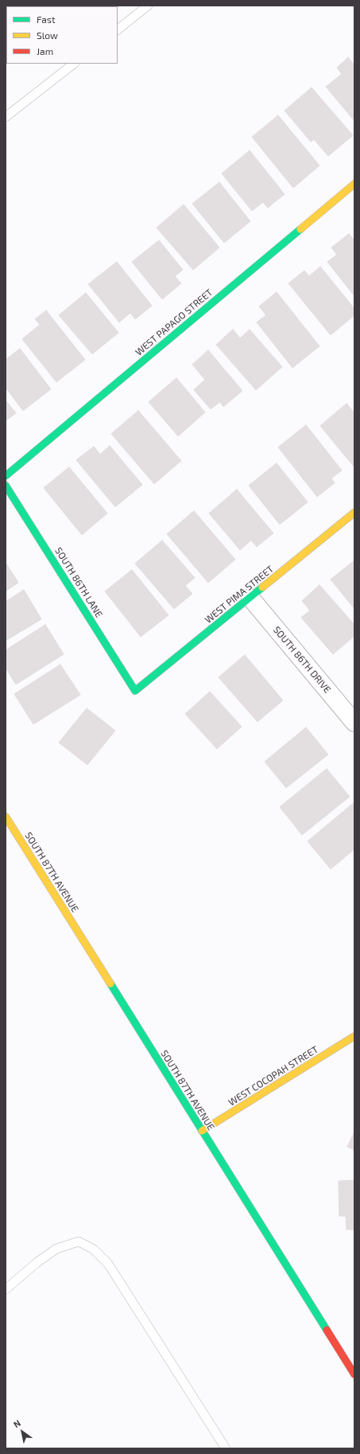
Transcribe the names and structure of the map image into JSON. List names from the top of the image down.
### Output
{
  "streets": {
    "street": [
      "WEST PAPAGO STREET",
      "SOUTH 86TH LANE",
      "WEST PIMA STREET",
      "SOUTH 86TH DRIVE",
      "SOUTH 87TH AVENUE",
      "WEST COCOPAH STREET"
    ]
  },
  "crossings": [
    ["SOUTH 86TH LANE", "WEST PIMA STREET"],
    ["WEST PIMA STREET", "SOUTH 86TH DRIVE"],
    ["SOUTH 87TH AVENUE", "WEST COCOPAH STREET"]
  ],
  "legend": ["Fast", "Slow", "Jam"],
  "north": "top left"
}
